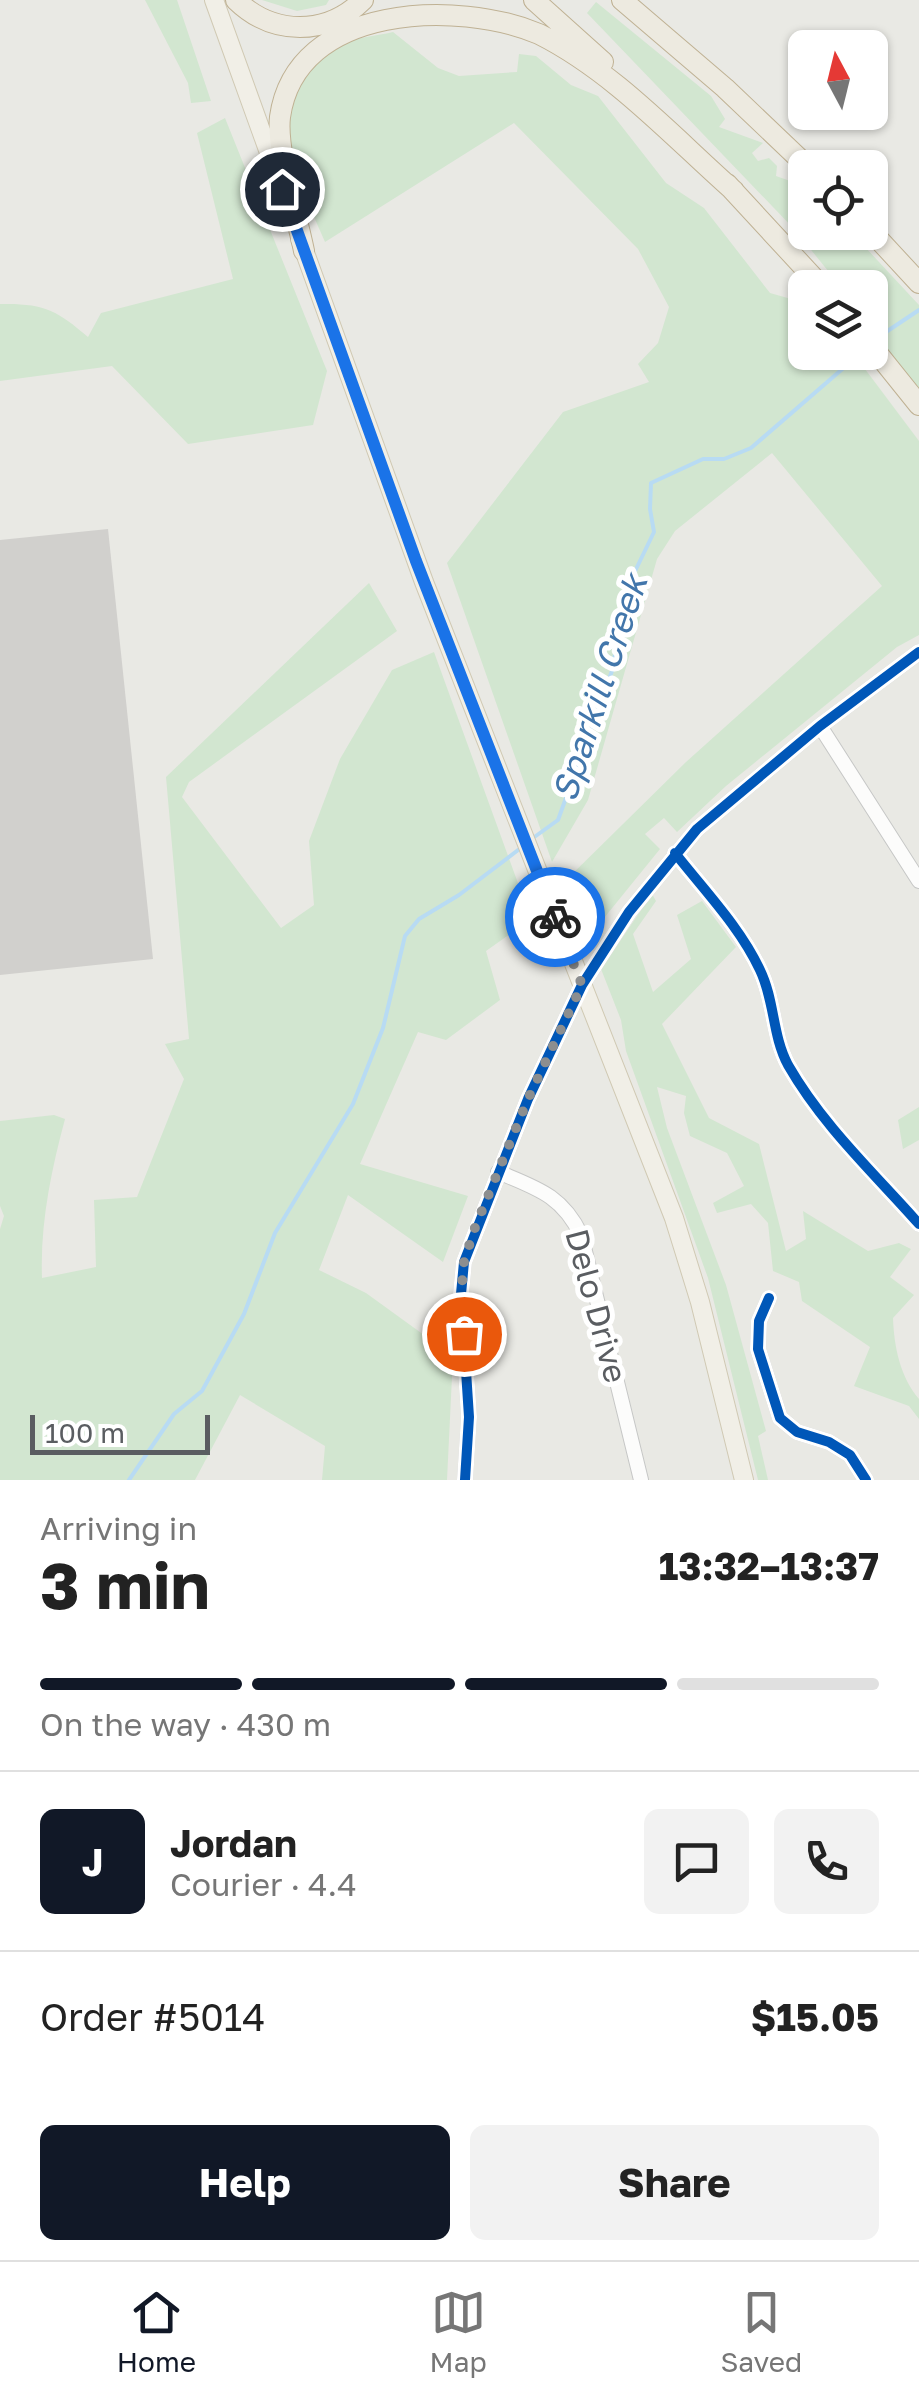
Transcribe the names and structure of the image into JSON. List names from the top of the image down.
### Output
{
  "streets": {
    "street": ["Delo Drive"]
  },
  "water": ["Sparkill Creek"],
  "scale_bar": "100 m",
  "north": "top",
  "page": {
    "scale": "100 m",
    "heading": ["3 min", "Arriving in", "13:32–13:37"],
    "panel": [
      "Jordan",
      "Courier · 4.4",
      "Order #5014",
      "$15.05"
    ],
    "bar": "On the way · 430 m",
    "round": "J",
    "buttons": ["Help", "Share"],
    "tabs": ["Home", "Map", "Saved"]
  }
}
